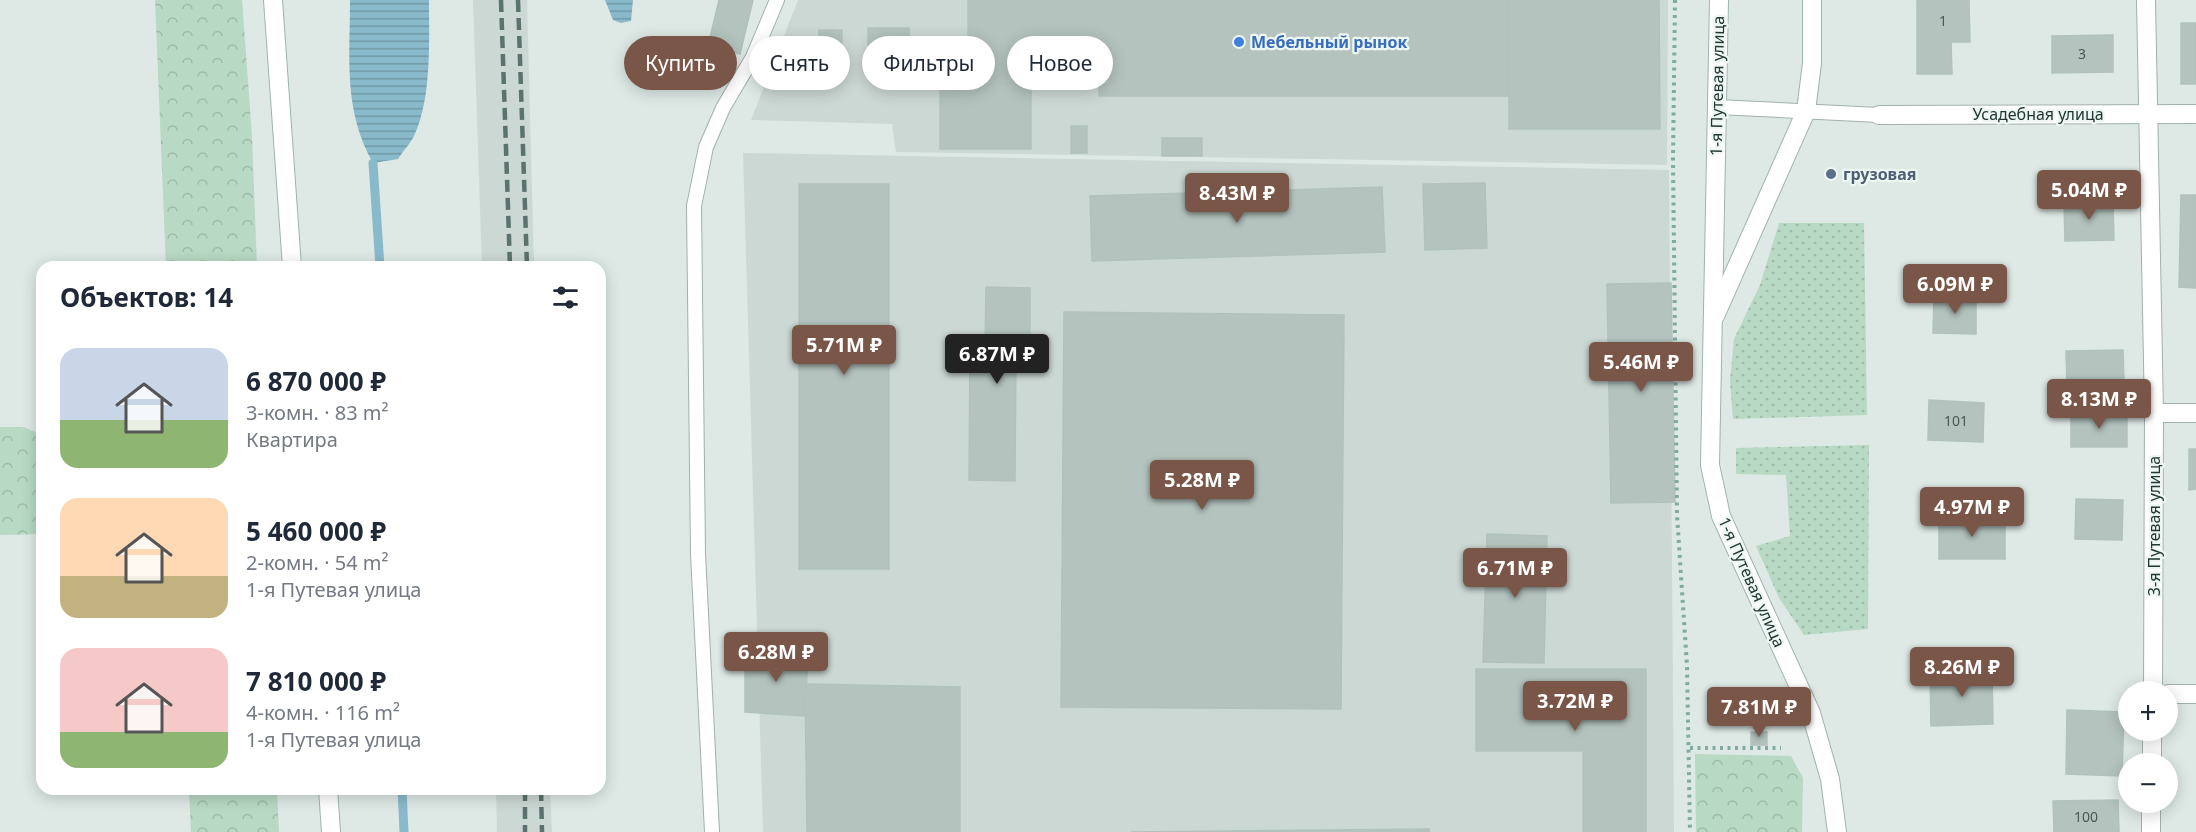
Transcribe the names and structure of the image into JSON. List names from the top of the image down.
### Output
{
  "streets": {
    "street": ["1-я Путевая улица", "Усадебная улица", "3-я Путевая улица"]
  },
  "crossings": [
    ["Усадебная улица", "3-я Путевая улица"]
  ],
  "places": ["Мебельный рынок", "грузовая"],
  "house_numbers": [
    "1",
    "3",
    "101",
    "100"
  ],
  "page": {
    "chip": [
      "Купить",
      "Снять",
      "Фильтры",
      "Новое"
    ],
    "price": [
      "5.04M ₽",
      "8.43M ₽",
      "6.09M ₽",
      "5.71M ₽",
      "6.87M ₽",
      "5.46M ₽",
      "8.13M ₽",
      "5.28M ₽",
      "4.97M ₽",
      "6.71M ₽",
      "6.28M ₽",
      "8.26M ₽",
      "3.72M ₽",
      "7.81M ₽"
    ],
    "heading": "Объектов: 14",
    "list": [
      {
        "name": "6 870 000 ₽",
        "note": "3-комн. · 83 m² · Квартира"
      },
      {
        "name": "5 460 000 ₽",
        "note": "2-комн. · 54 m² · 1-я Путевая улица"
      },
      {
        "name": "7 810 000 ₽",
        "note": "4-комн. · 116 m² · 1-я Путевая улица"
      }
    ],
    "map_buttons": ["+", "−"]
  }
}
